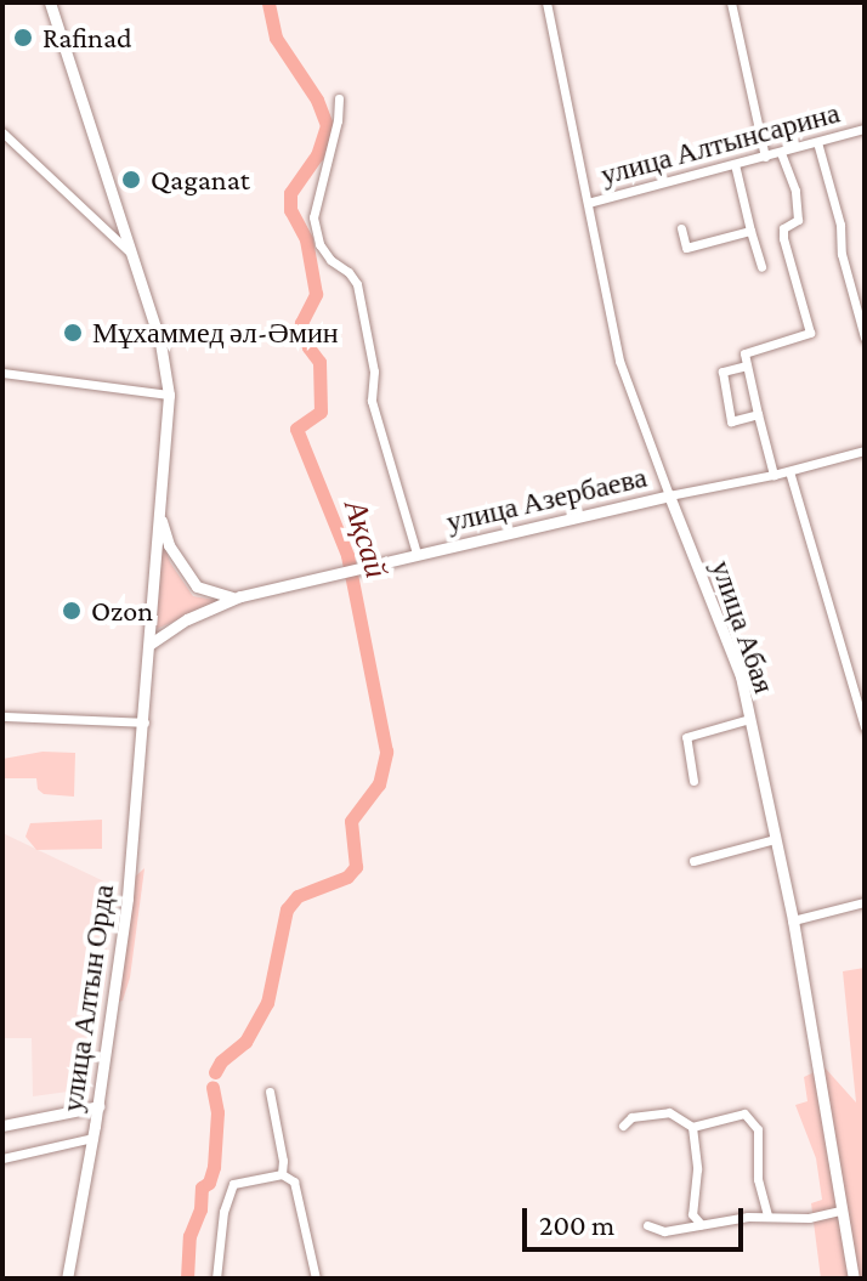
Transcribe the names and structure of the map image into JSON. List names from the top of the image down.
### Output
{
  "streets": {
    "main road": ["улица Азербаева", "улица Абая", "улица Алтын Орда"],
    "street": ["улица Алтынсарина"]
  },
  "crossings": [
    ["улица Алтынсарина", "улица Абая"],
    ["улица Азербаева", "улица Абая"],
    ["улица Азербаева", "улица Алтын Орда"]
  ],
  "water": ["Ақсай"],
  "places": [
    "Rafinad",
    "Qaganat",
    "Мұхаммед әл-Әмин",
    "Ozon"
  ],
  "scale_bar": "200 m"
}
